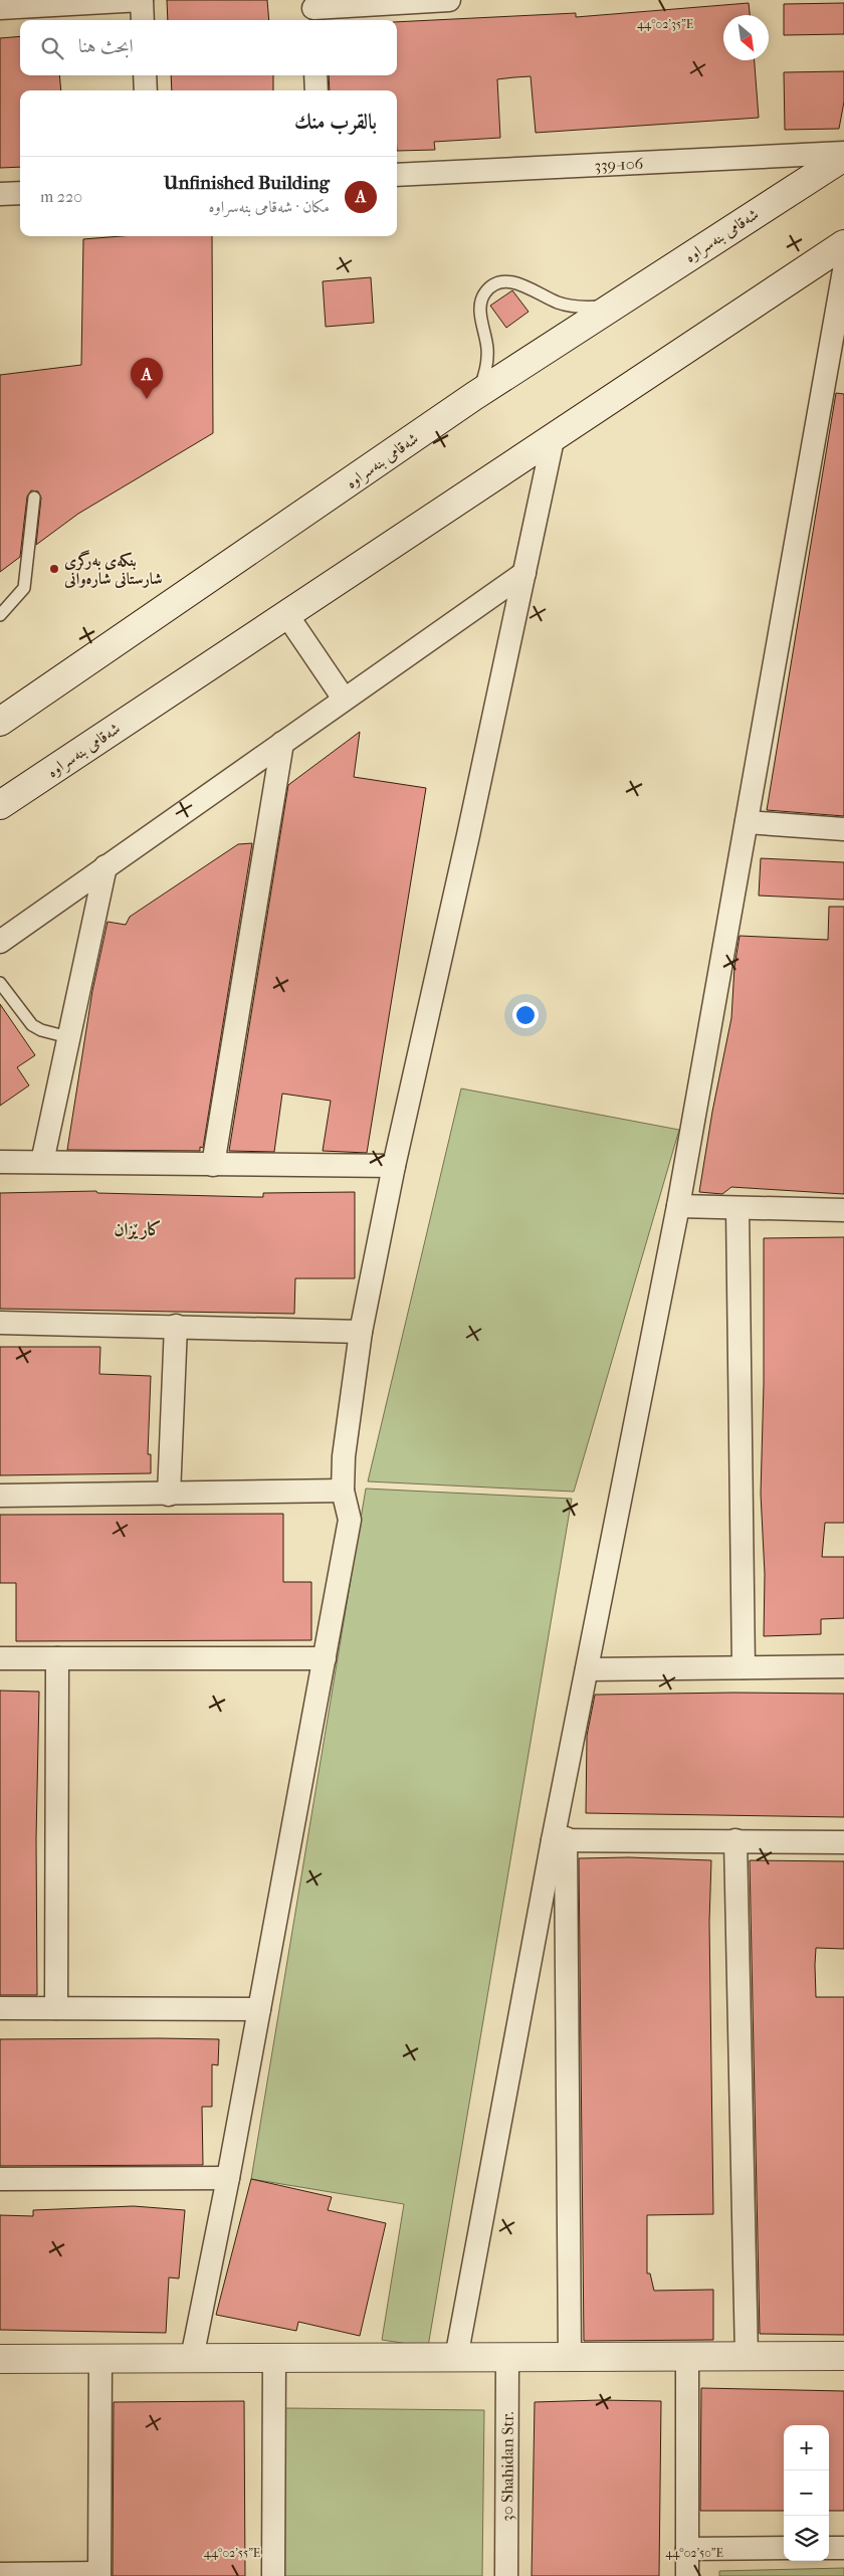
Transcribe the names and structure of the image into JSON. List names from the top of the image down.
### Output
{
  "streets": {
    "main road": ["شەقامی بنەسراوە"],
    "street": ["339-106", "30 Shahidan Str."]
  },
  "districts": ["کارێزان"],
  "places": ["بنكەی بەرگری شارستانی شارەوانی"],
  "north": "bottom right",
  "page": {
    "search": "ابحث هنا",
    "heading": "بالقرب منك",
    "list": [
      {
        "mark": "A",
        "name": "Unfinished Building",
        "note": "مكان · شەقامی بنەسراوە",
        "value": "220 m"
      }
    ],
    "pins": "A",
    "map_buttons": ["+", "−"]
  },
  "coordinates": ["44°02'35\"E", "44°02'55\"E", "44°02'50\"E"]
}
